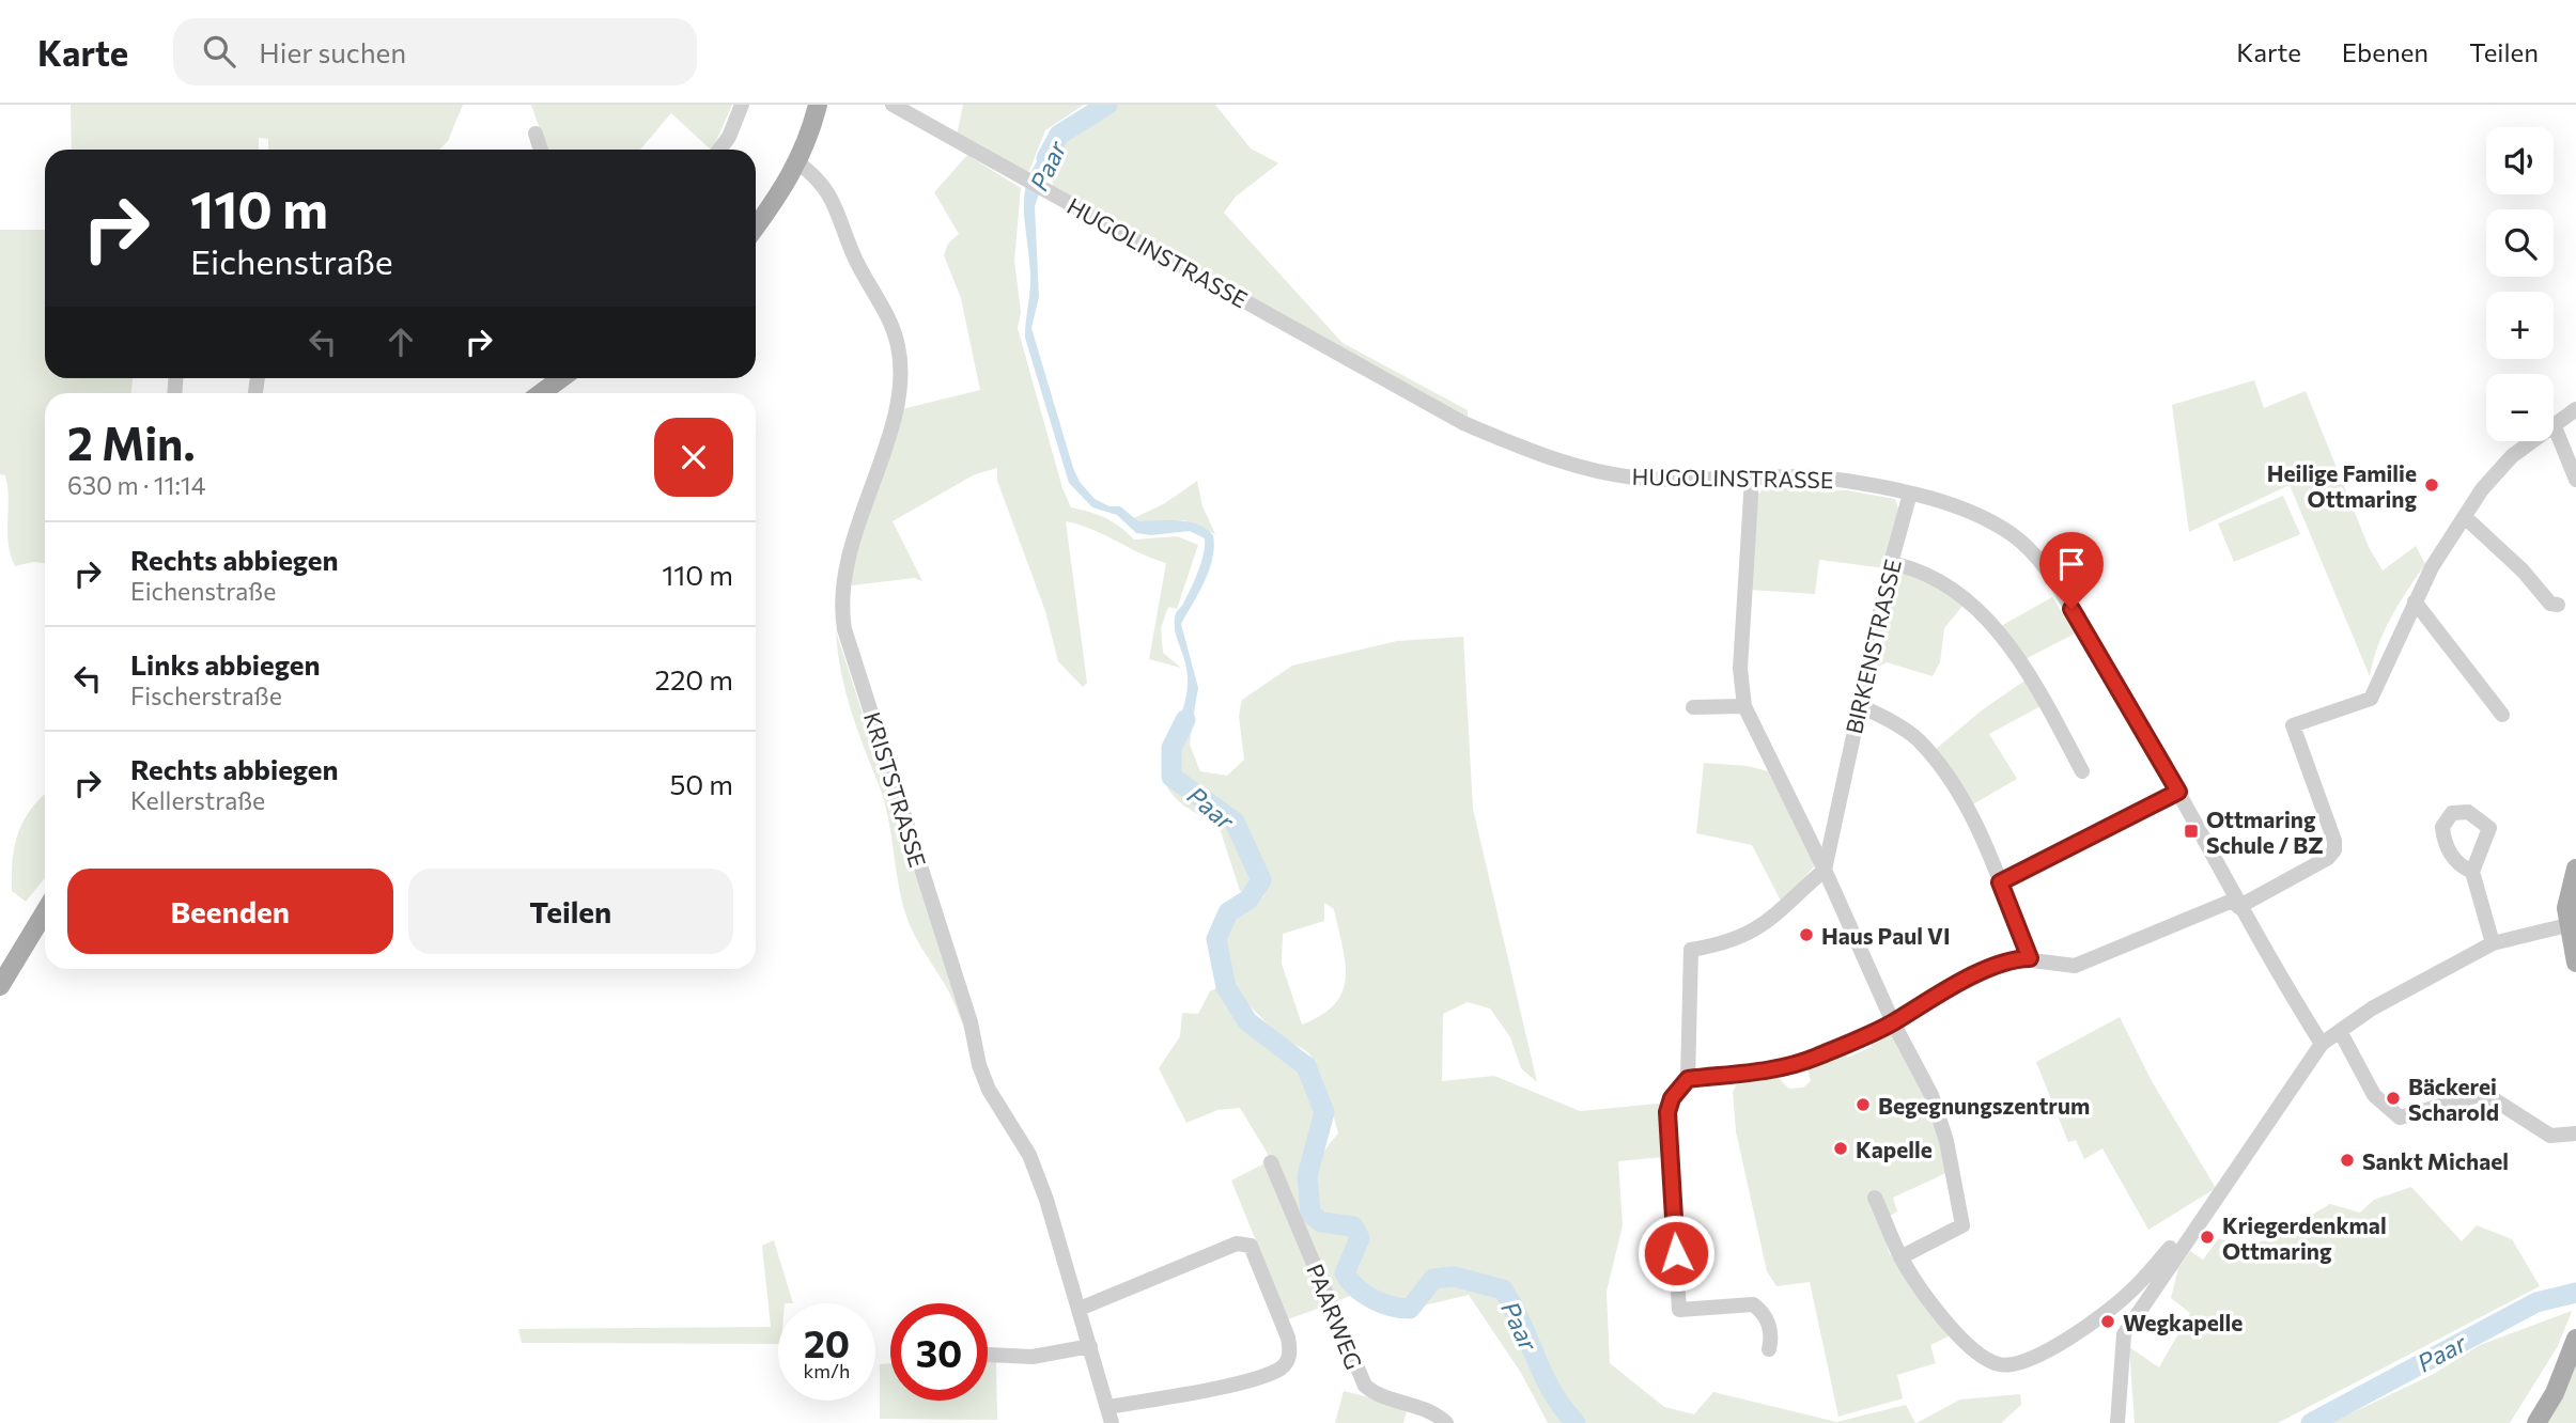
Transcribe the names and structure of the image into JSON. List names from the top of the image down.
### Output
{
  "streets": {
    "street": [
      "HUGOLINSTRASSE",
      "BIRKENSTRASSE",
      "KRISTSTRASSE",
      "PAARWEG"
    ]
  },
  "crossings": [
    ["HUGOLINSTRASSE", "BIRKENSTRASSE"]
  ],
  "water": ["Paar"],
  "places": {
    "other": [
      "Heilige Familie Ottmaring",
      "Haus Paul VI",
      "Bäckerei Scharold",
      "Begegnungszentrum",
      "Kapelle",
      "Sankt Michael",
      "Kriegerdenkmal Ottmaring",
      "Wegkapelle"
    ],
    "transit": ["Ottmaring Schule / BZ"]
  },
  "page": {
    "header": "Karte",
    "search": "Hier suchen",
    "nav": ["Karte", "Ebenen", "Teilen"],
    "map_buttons": ["+", "−"],
    "turn": ["110 m", "Eichenstraße"],
    "heading": ["2 Min.", "630 m · 11:14"],
    "list": [
      {
        "name": "Rechts abbiegen",
        "note": "Eichenstraße",
        "value": "110 m"
      },
      {
        "name": "Links abbiegen",
        "note": "Fischerstraße",
        "value": "220 m"
      },
      {
        "name": "Rechts abbiegen",
        "note": "Kellerstraße",
        "value": "50 m"
      }
    ],
    "buttons": ["Beenden", "Teilen"],
    "speed": "20 km/h",
    "limit": "30"
  }
}
